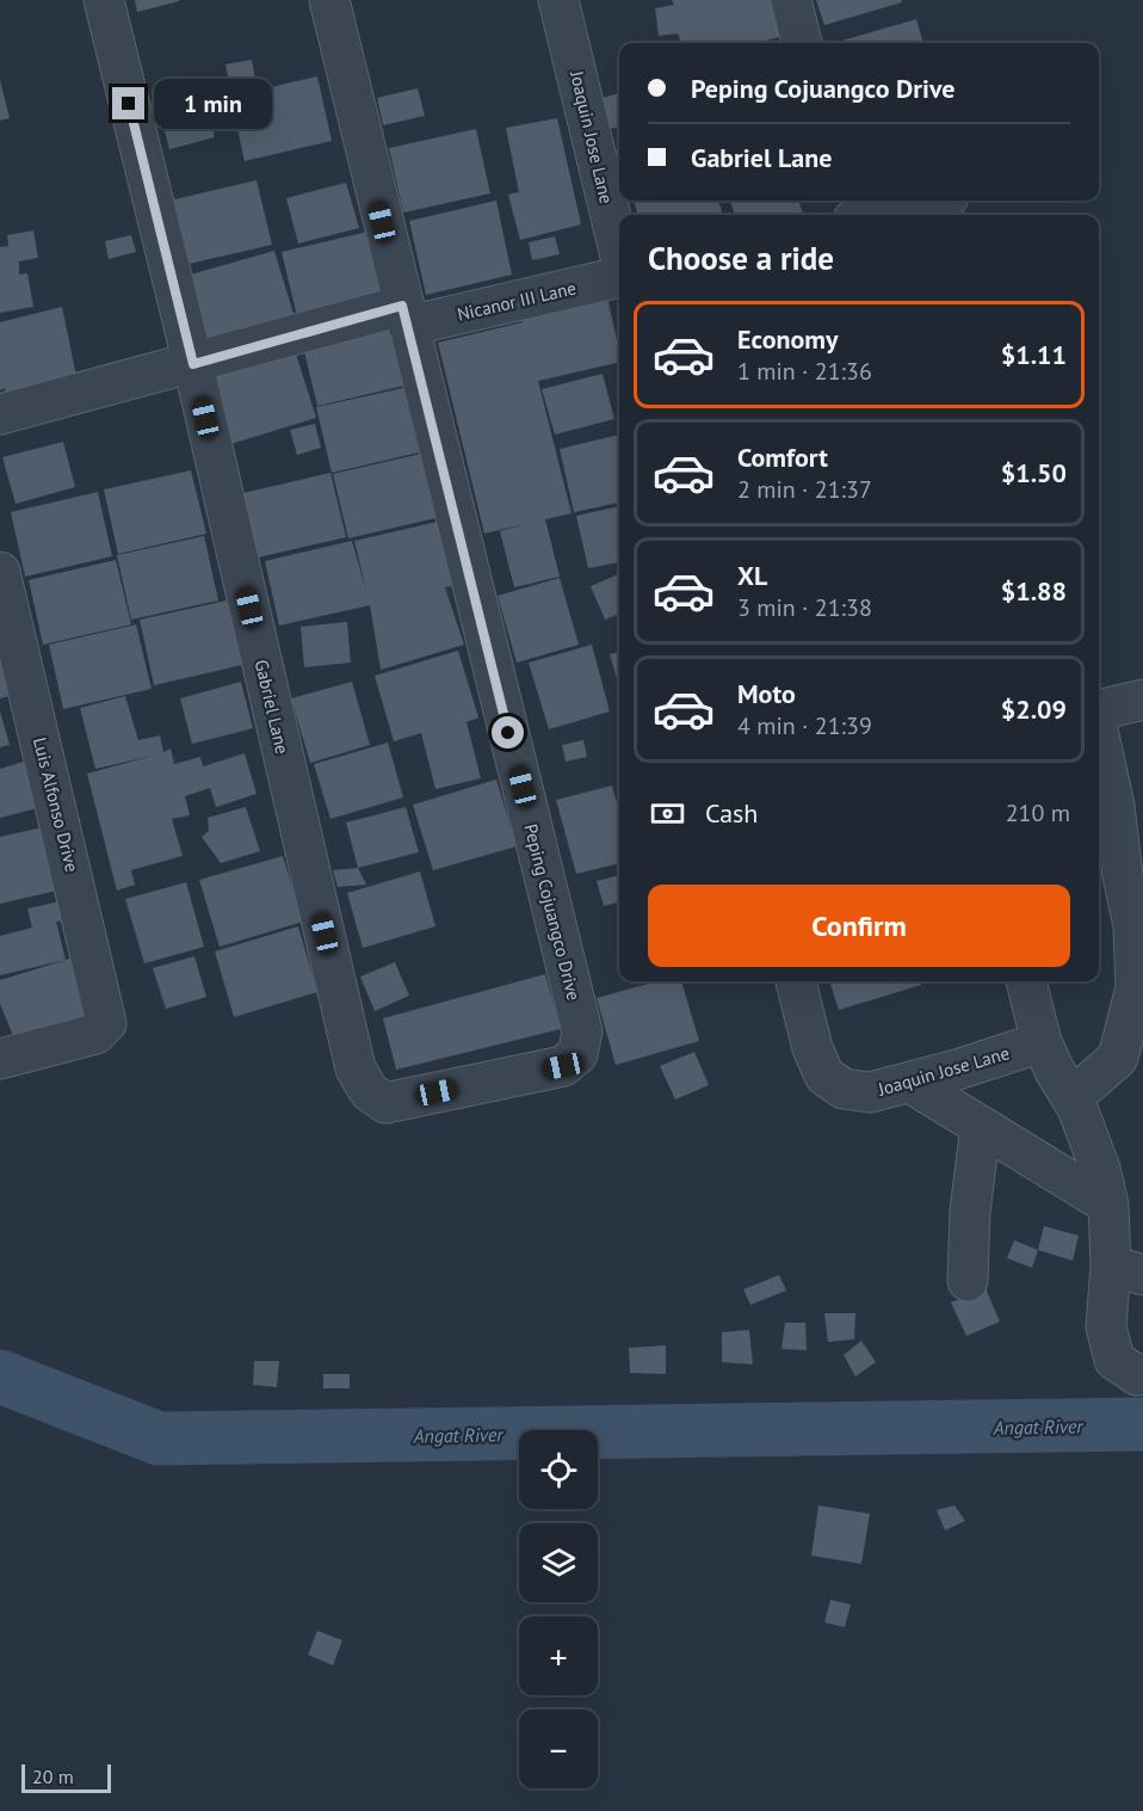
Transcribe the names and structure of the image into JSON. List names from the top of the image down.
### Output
{
  "streets": {
    "street": [
      "Joaquin Jose Lane",
      "Nicanor III Lane",
      "Gabriel Lane",
      "Luis Alfonso Drive",
      "Peping Cojuangco Drive"
    ]
  },
  "crossings": [
    ["Nicanor III Lane", "Gabriel Lane"],
    ["Nicanor III Lane", "Peping Cojuangco Drive"],
    ["Gabriel Lane", "Peping Cojuangco Drive"]
  ],
  "water": ["Angat River"],
  "scale_bar": "20 m",
  "page": {
    "banner": ["Peping Cojuangco Drive", "Gabriel Lane"],
    "bubble": "1 min",
    "heading": "Choose a ride",
    "list": [
      {
        "name": "Economy",
        "note": "1 min · 21:36",
        "value": "$1.11"
      },
      {
        "name": "Comfort",
        "note": "2 min · 21:37",
        "value": "$1.50"
      },
      {
        "name": "XL",
        "note": "3 min · 21:38",
        "value": "$1.88"
      },
      {
        "name": "Moto",
        "note": "4 min · 21:39",
        "value": "$2.09"
      }
    ],
    "pay": ["Cash", "210 m"],
    "buttons": "Confirm",
    "map_buttons": ["+", "−"],
    "scale": "20 m"
  }
}
